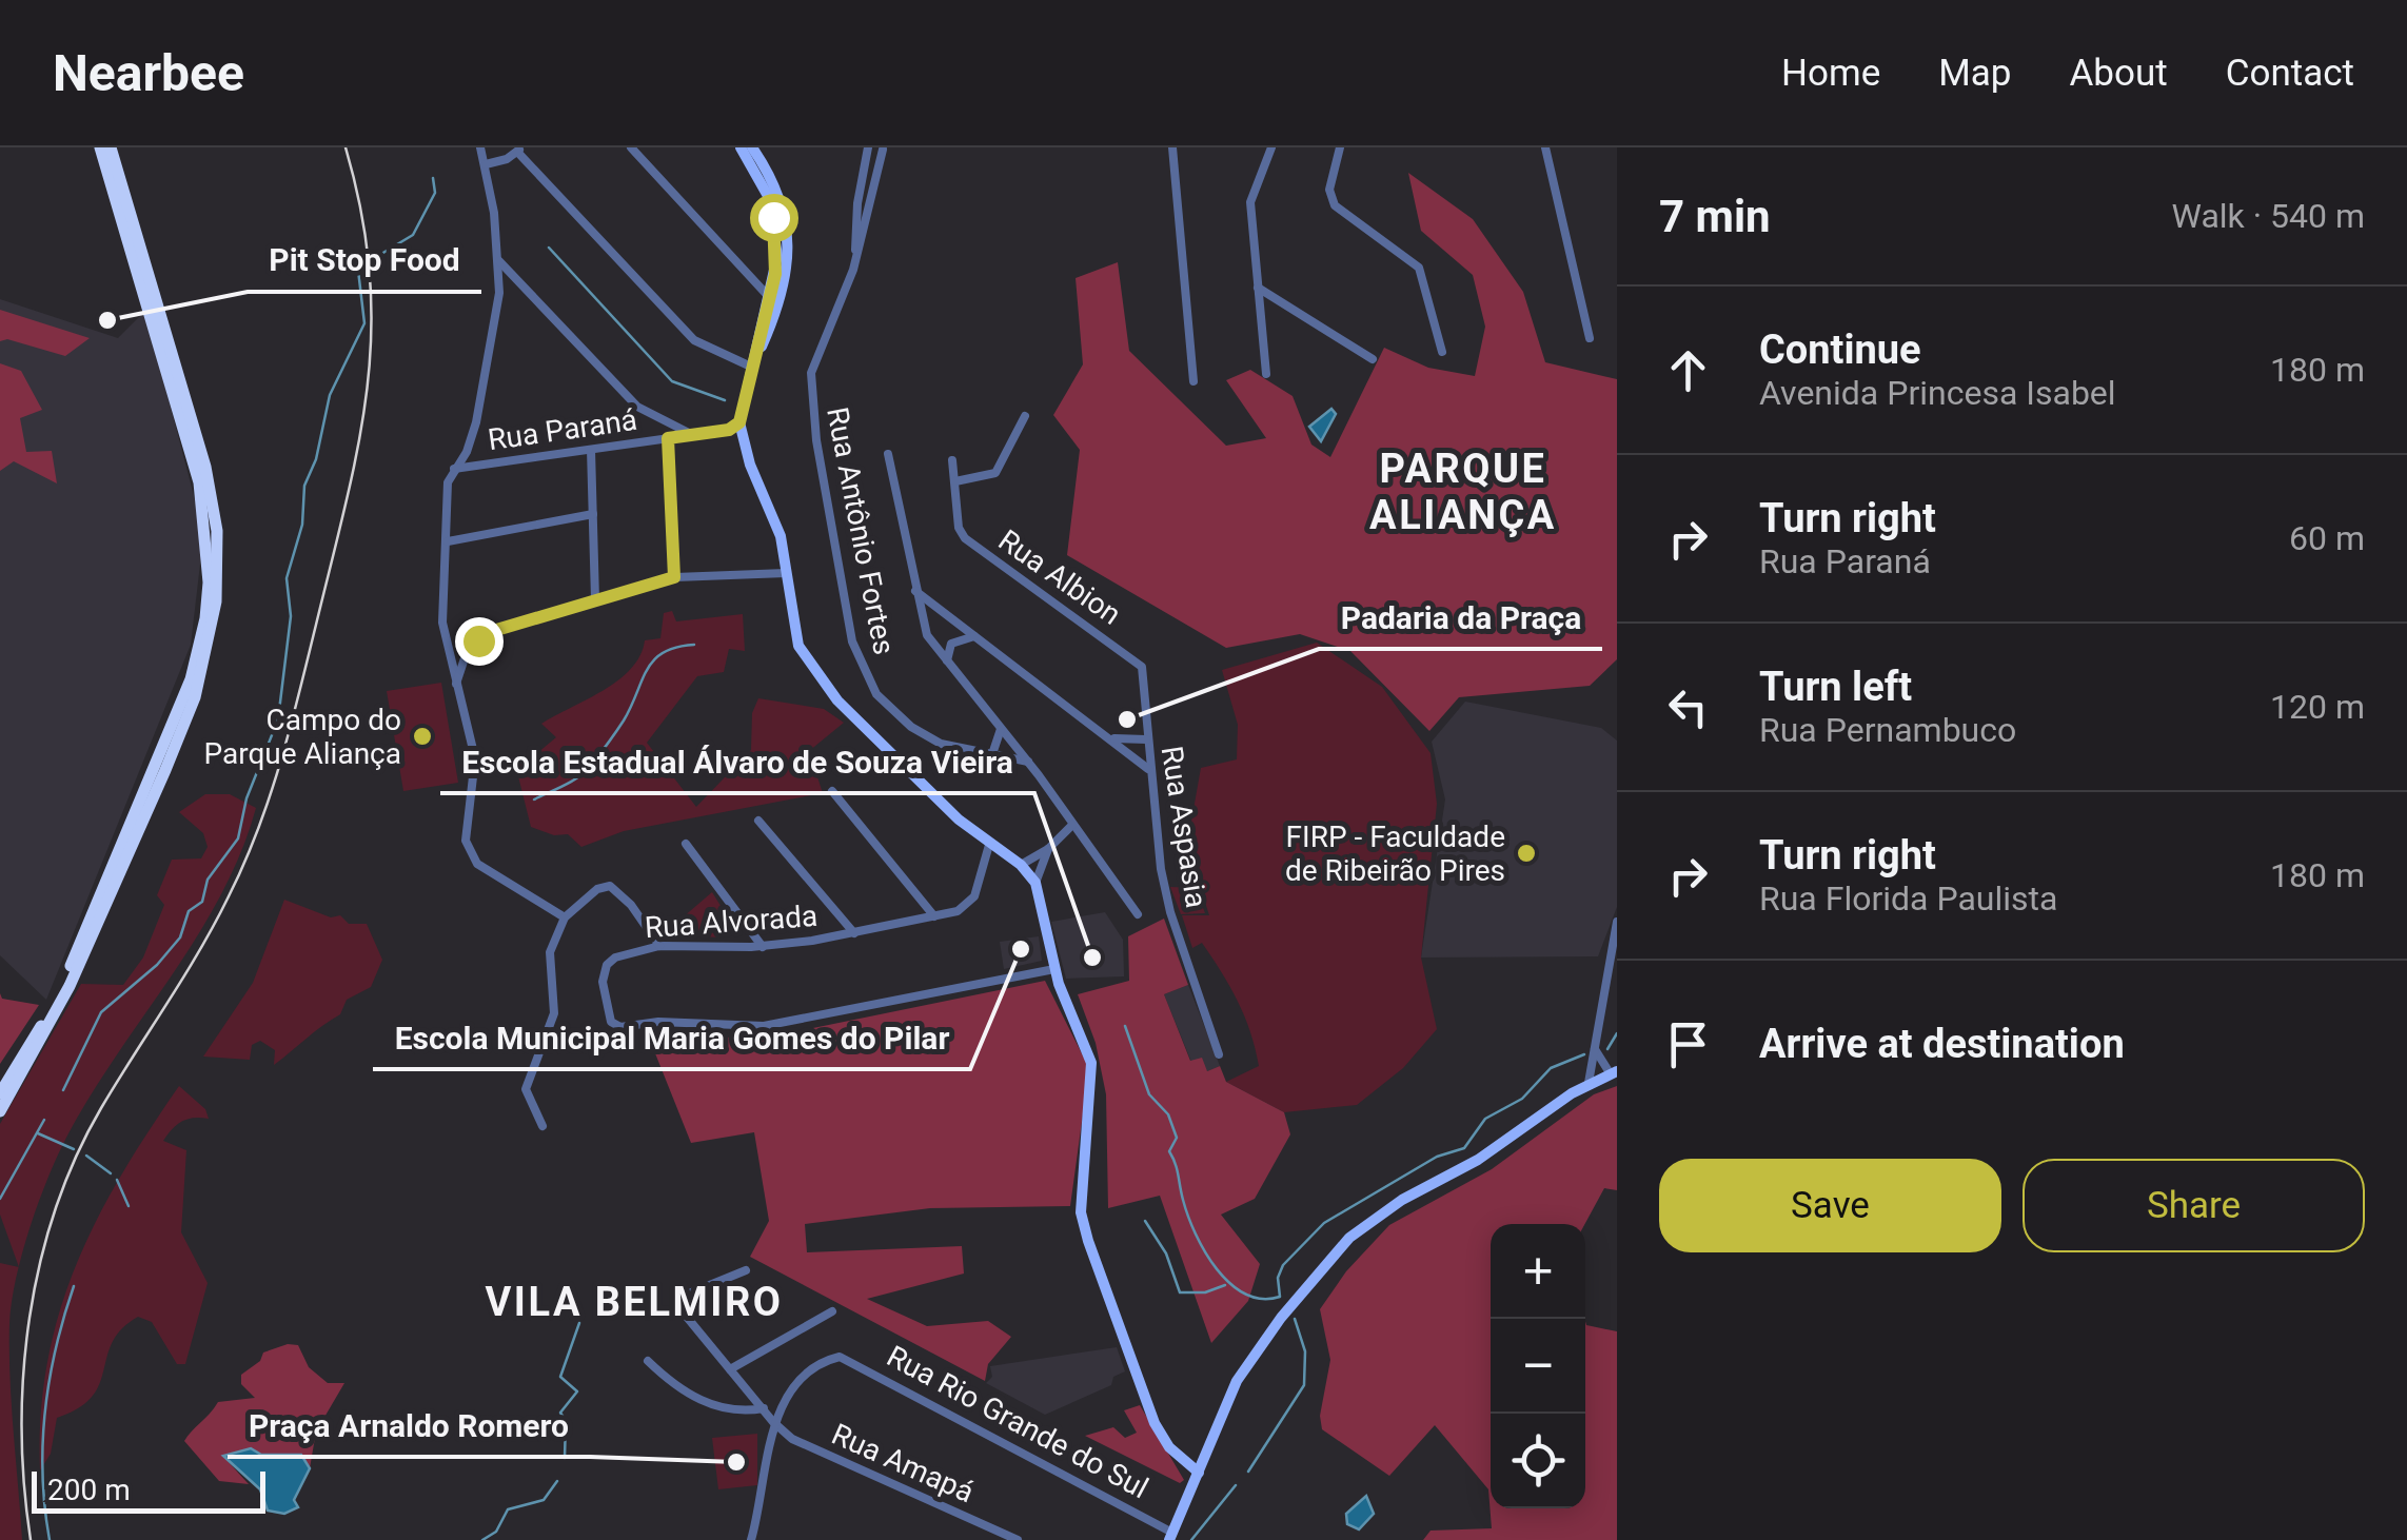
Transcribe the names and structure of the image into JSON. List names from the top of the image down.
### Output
{
  "streets": {
    "street": [
      "Rua Paraná",
      "Rua Antônio Fortes",
      "Rua Albion",
      "Rua Aspasia",
      "Rua Alvorada",
      "Rua Rio Grande do Sul",
      "Rua Amapá"
    ]
  },
  "crossings": [
    ["Rua Albion", "Rua Aspasia"],
    ["Rua Rio Grande do Sul", "Rua Amapá"]
  ],
  "districts": ["PARQUE ALIANÇA", "VILA BELMIRO"],
  "places": [
    "Pit Stop Food",
    "Padaria da Praça",
    "Campo do Parque Aliança",
    "FIRP - Faculdade de Ribeirão Pires",
    "Escola Municipal Maria Gomes do Pilar",
    "Escola Estadual Álvaro de Souza Vieira",
    "Praça Arnaldo Romero"
  ],
  "scale_bar": "200 m",
  "page": {
    "header": "Nearbee",
    "nav": [
      "Home",
      "Map",
      "About",
      "Contact"
    ],
    "heading": ["7 min", "Walk · 540 m"],
    "list": [
      ["Continue", "Avenida Princesa Isabel", "180 m"],
      ["Turn right", "Rua Paraná", "60 m"],
      ["Turn left", "Rua Pernambuco", "120 m"],
      ["Turn right", "Rua Florida Paulista", "180 m"],
      "Arrive at destination"
    ],
    "buttons": ["Save", "Share"],
    "map_buttons": ["+", "−"],
    "scale": "200 m"
  }
}
